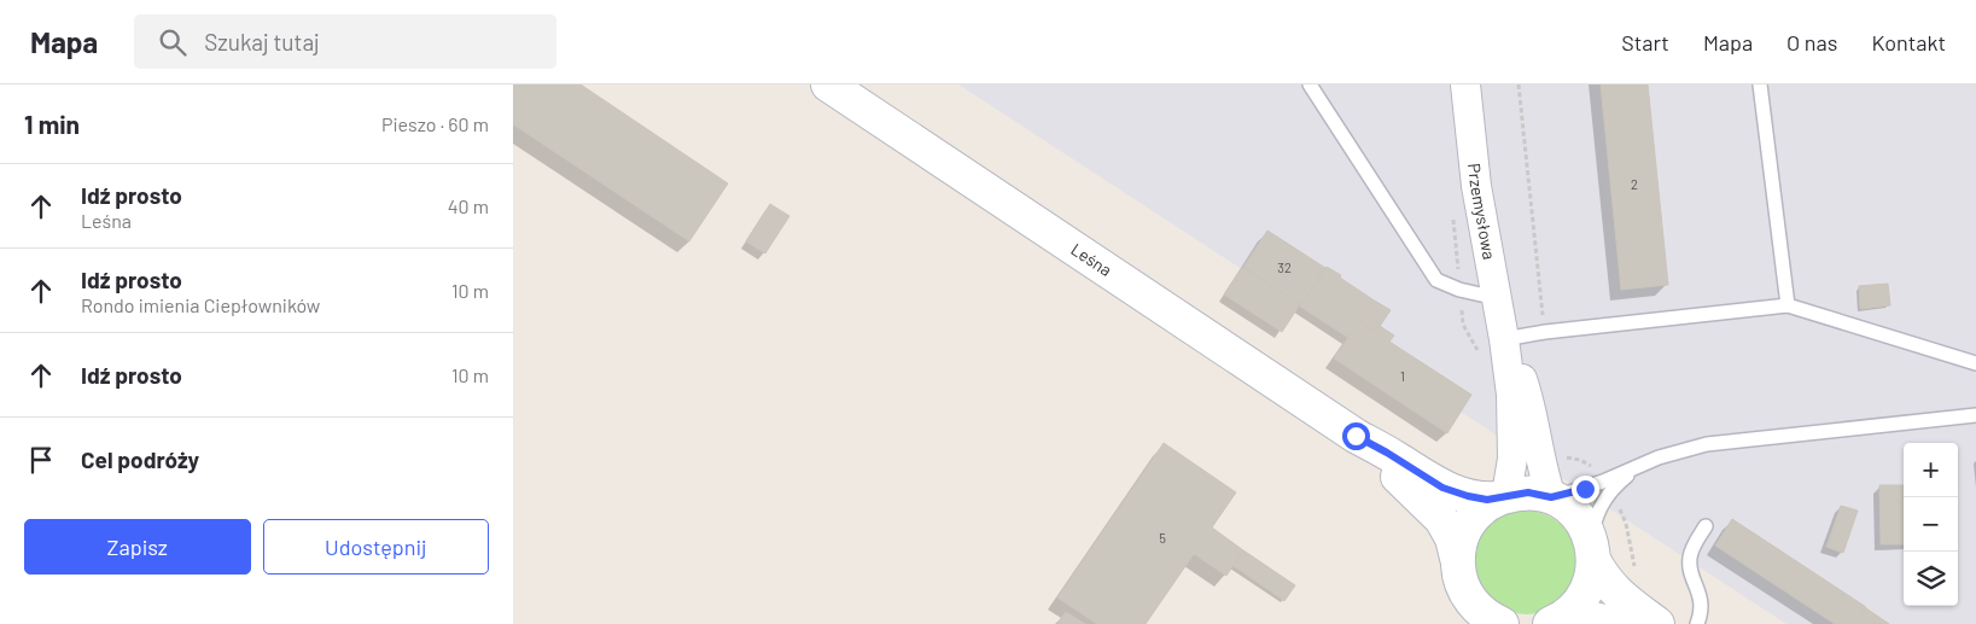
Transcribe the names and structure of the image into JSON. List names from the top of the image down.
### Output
{
  "streets": {
    "street": ["Przemysłowa", "Leśna"]
  },
  "crossings": [
    ["Przemysłowa", "Leśna"]
  ],
  "house_numbers": [
    "2",
    "32",
    "1",
    "5"
  ],
  "page": {
    "header": "Mapa",
    "search": "Szukaj tutaj",
    "nav": [
      "Start",
      "Mapa",
      "O nas",
      "Kontakt"
    ],
    "heading": ["1 min", "Pieszo · 60 m"],
    "list": [
      ["Idź prosto", "Leśna", "40 m"],
      ["Idź prosto", "Rondo imienia Ciepłowników", "10 m"],
      ["Idź prosto", "10 m"],
      "Cel podróży"
    ],
    "map_buttons": ["+", "−"],
    "buttons": ["Zapisz", "Udostępnij"]
  }
}
